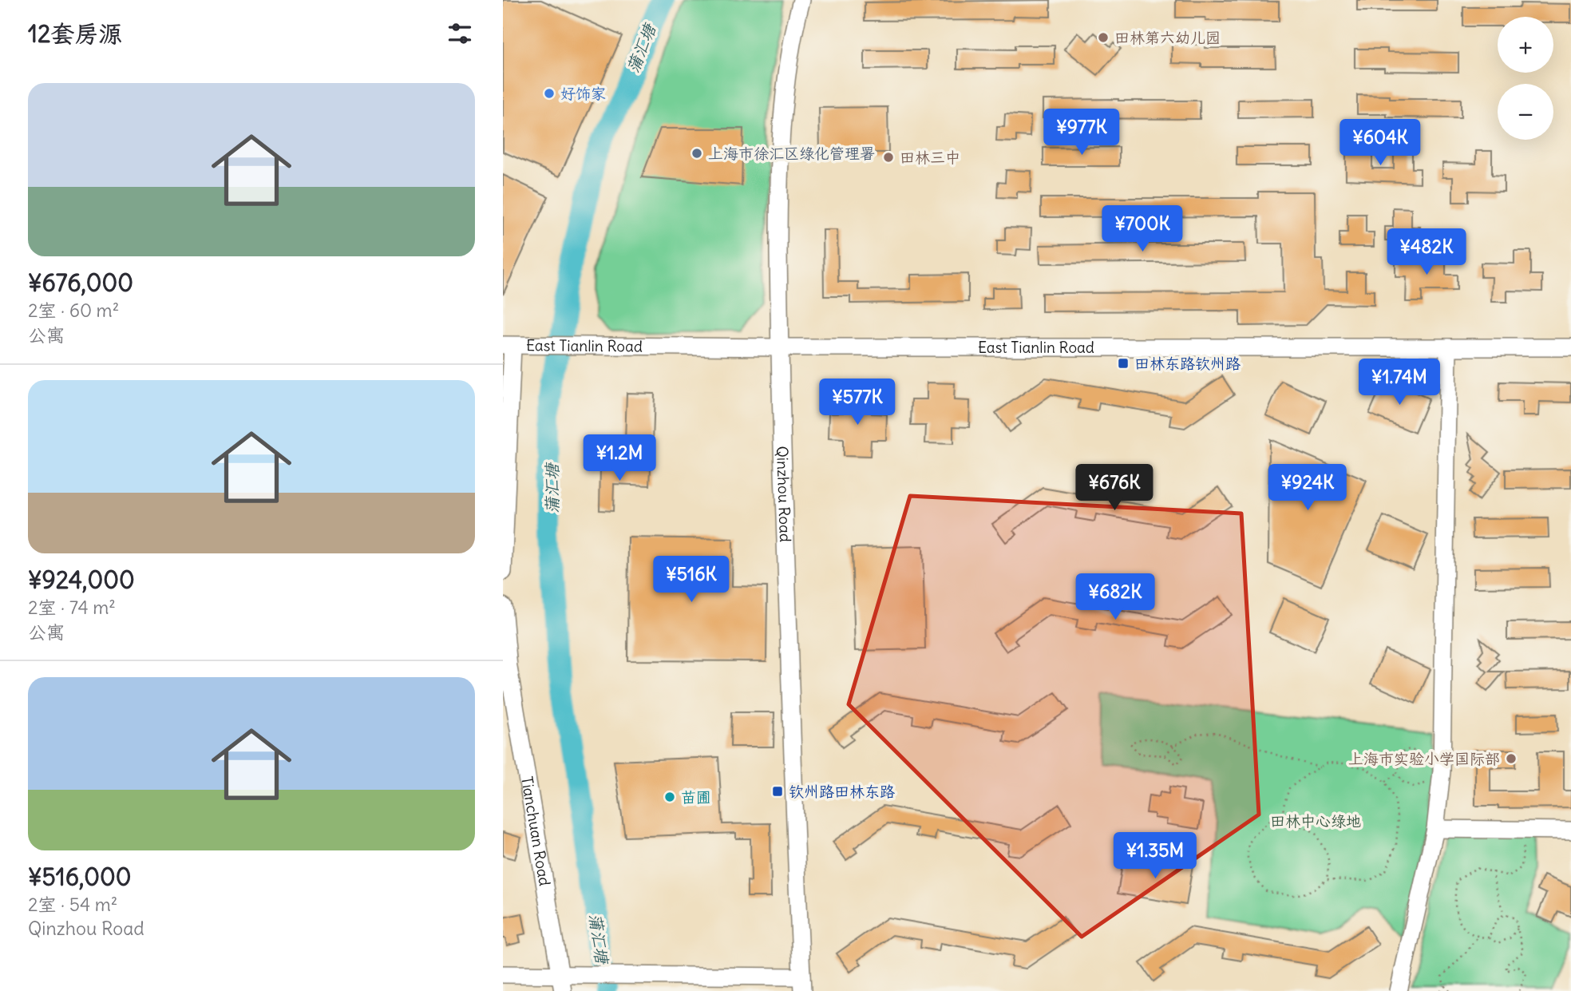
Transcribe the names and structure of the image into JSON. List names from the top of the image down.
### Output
{
  "streets": {
    "street": ["East Tianlin Road", "Qinzhou Road", "Tianchuan Road"]
  },
  "crossings": [
    ["East Tianlin Road", "Qinzhou Road"]
  ],
  "water": ["蒲汇塘"],
  "parks": ["田林中心绿地"],
  "places": {
    "other": [
      "田林第六幼儿园",
      "好饰家",
      "上海市徐汇区绿化管理署",
      "田林三中",
      "上海市实验小学国际部",
      "苗圃"
    ],
    "transit": ["田林东路钦州路", "钦州路田林东路"]
  },
  "page": {
    "heading": "12套房源",
    "map_buttons": ["+", "−"],
    "list": [
      {
        "name": "¥676,000",
        "note": "2室 · 60 m² · 公寓"
      },
      {
        "name": "¥924,000",
        "note": "2室 · 74 m² · 公寓"
      },
      {
        "name": "¥516,000",
        "note": "2室 · 54 m² · Qinzhou Road"
      }
    ],
    "price": [
      "¥977K",
      "¥604K",
      "¥700K",
      "¥482K",
      "¥1.74M",
      "¥577K",
      "¥1.2M",
      "¥676K",
      "¥924K",
      "¥516K",
      "¥682K",
      "¥1.35M"
    ]
  }
}
